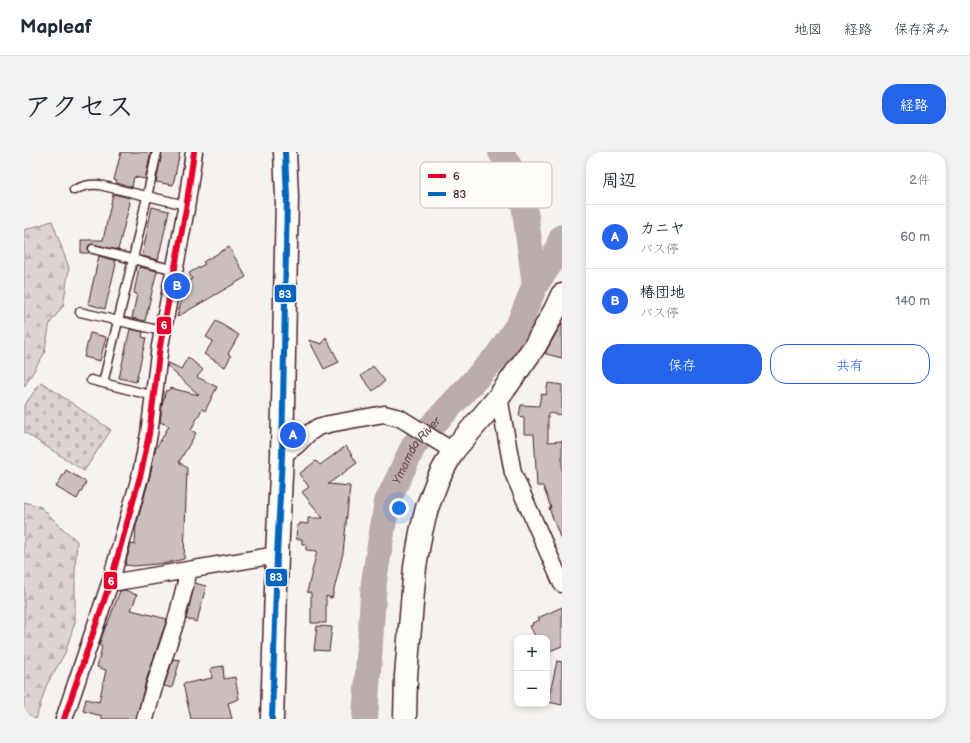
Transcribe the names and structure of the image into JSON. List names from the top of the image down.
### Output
{
  "water": ["Ymamda River"],
  "lines": ["transit line 6", "transit line 83"],
  "legend": ["6", "83"],
  "page": {
    "header": "Mapleaf",
    "nav": ["地図", "経路", "保存済み"],
    "title": "アクセス",
    "buttons": [
      "経路",
      ["保存", "共有"]
    ],
    "heading": ["周辺", "2件"],
    "list": [
      {
        "mark": "A",
        "name": "カニヤ",
        "note": "バス停",
        "value": "60 m"
      },
      {
        "mark": "B",
        "name": "椿団地",
        "note": "バス停",
        "value": "140 m"
      }
    ],
    "pins": ["B", "A"],
    "map_buttons": ["+", "−"]
  }
}
